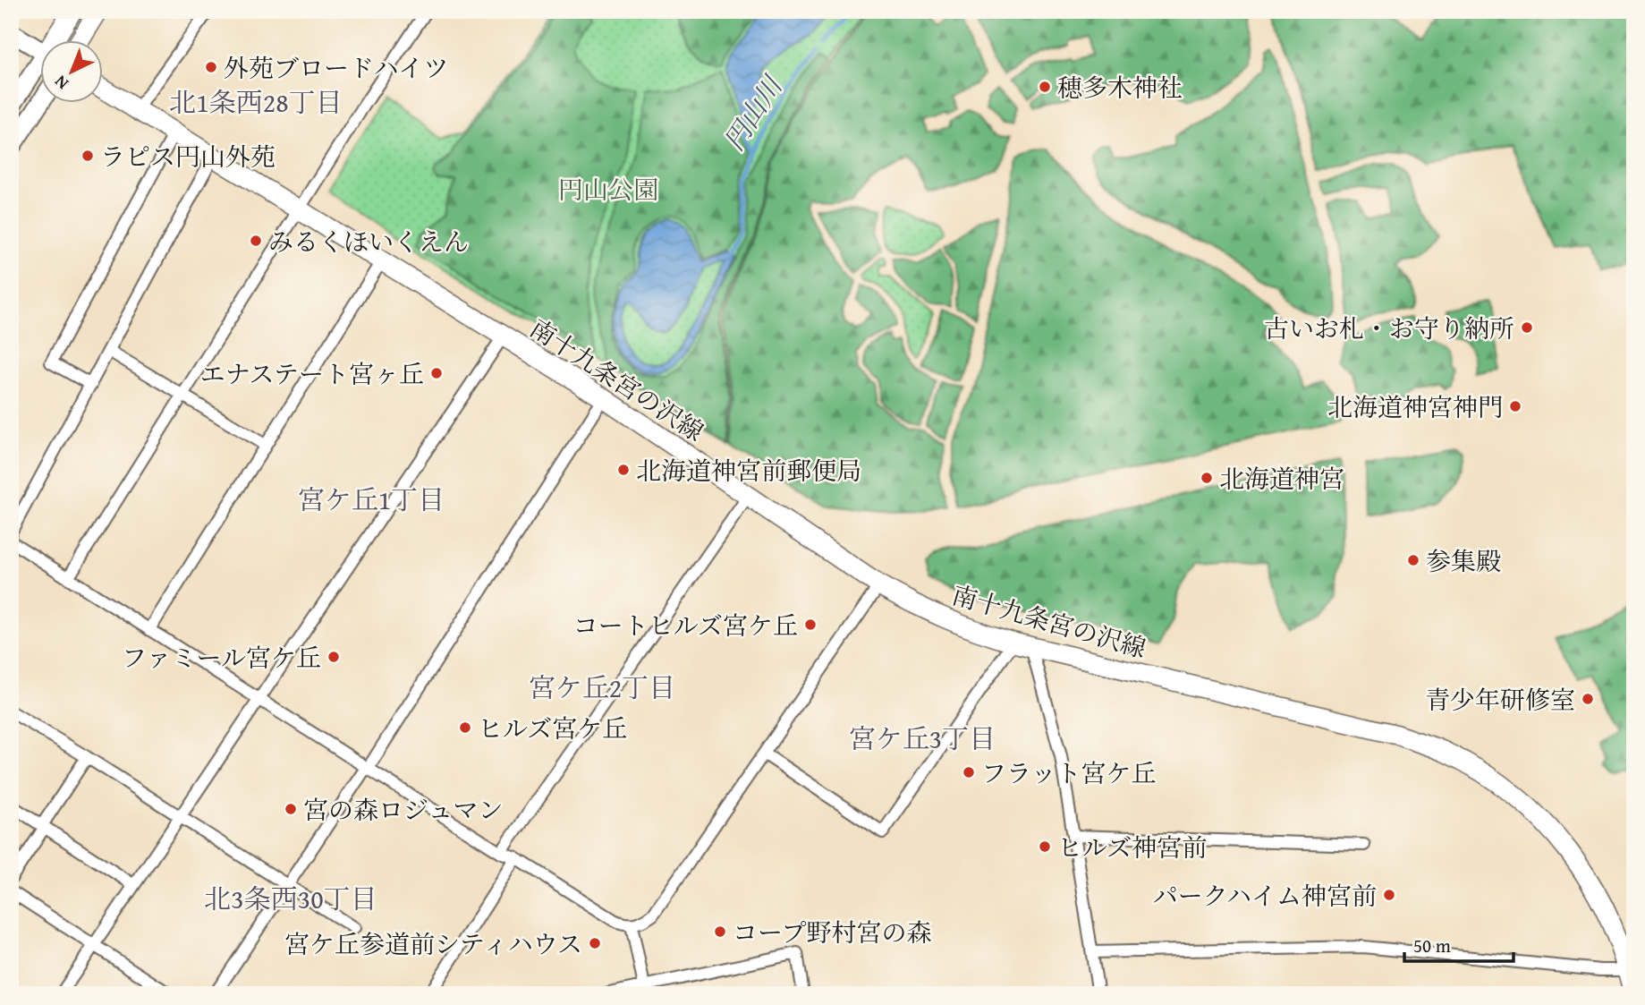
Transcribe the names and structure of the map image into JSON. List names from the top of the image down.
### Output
{
  "streets": {
    "main road": ["南十九条宮の沢線"]
  },
  "districts": [
    "北1条西28丁目",
    "宮ケ丘1丁目",
    "宮ケ丘2丁目",
    "宮ケ丘3丁目",
    "北3条西30丁目"
  ],
  "water": ["円山川"],
  "parks": ["円山公園"],
  "places": [
    "外苑ブロードハイツ",
    "穂多木神社",
    "ラピス円山外苑",
    "みるくほいくえん",
    "古いお札・お守り納所",
    "エナステート宮ヶ丘",
    "北海道神宮神門",
    "北海道神宮前郵便局",
    "北海道神宮",
    "参集殿",
    "コートヒルズ宮ケ丘",
    "ファミール宮ケ丘",
    "青少年研修室",
    "ヒルズ宮ケ丘",
    "フラット宮ケ丘",
    "宮の森ロジュマン",
    "ヒルズ神宮前",
    "パークハイム神宮前",
    "コープ野村宮の森",
    "宮ケ丘参道前シティハウス"
  ],
  "scale_bar": "50 m",
  "north": "bottom left"
}
